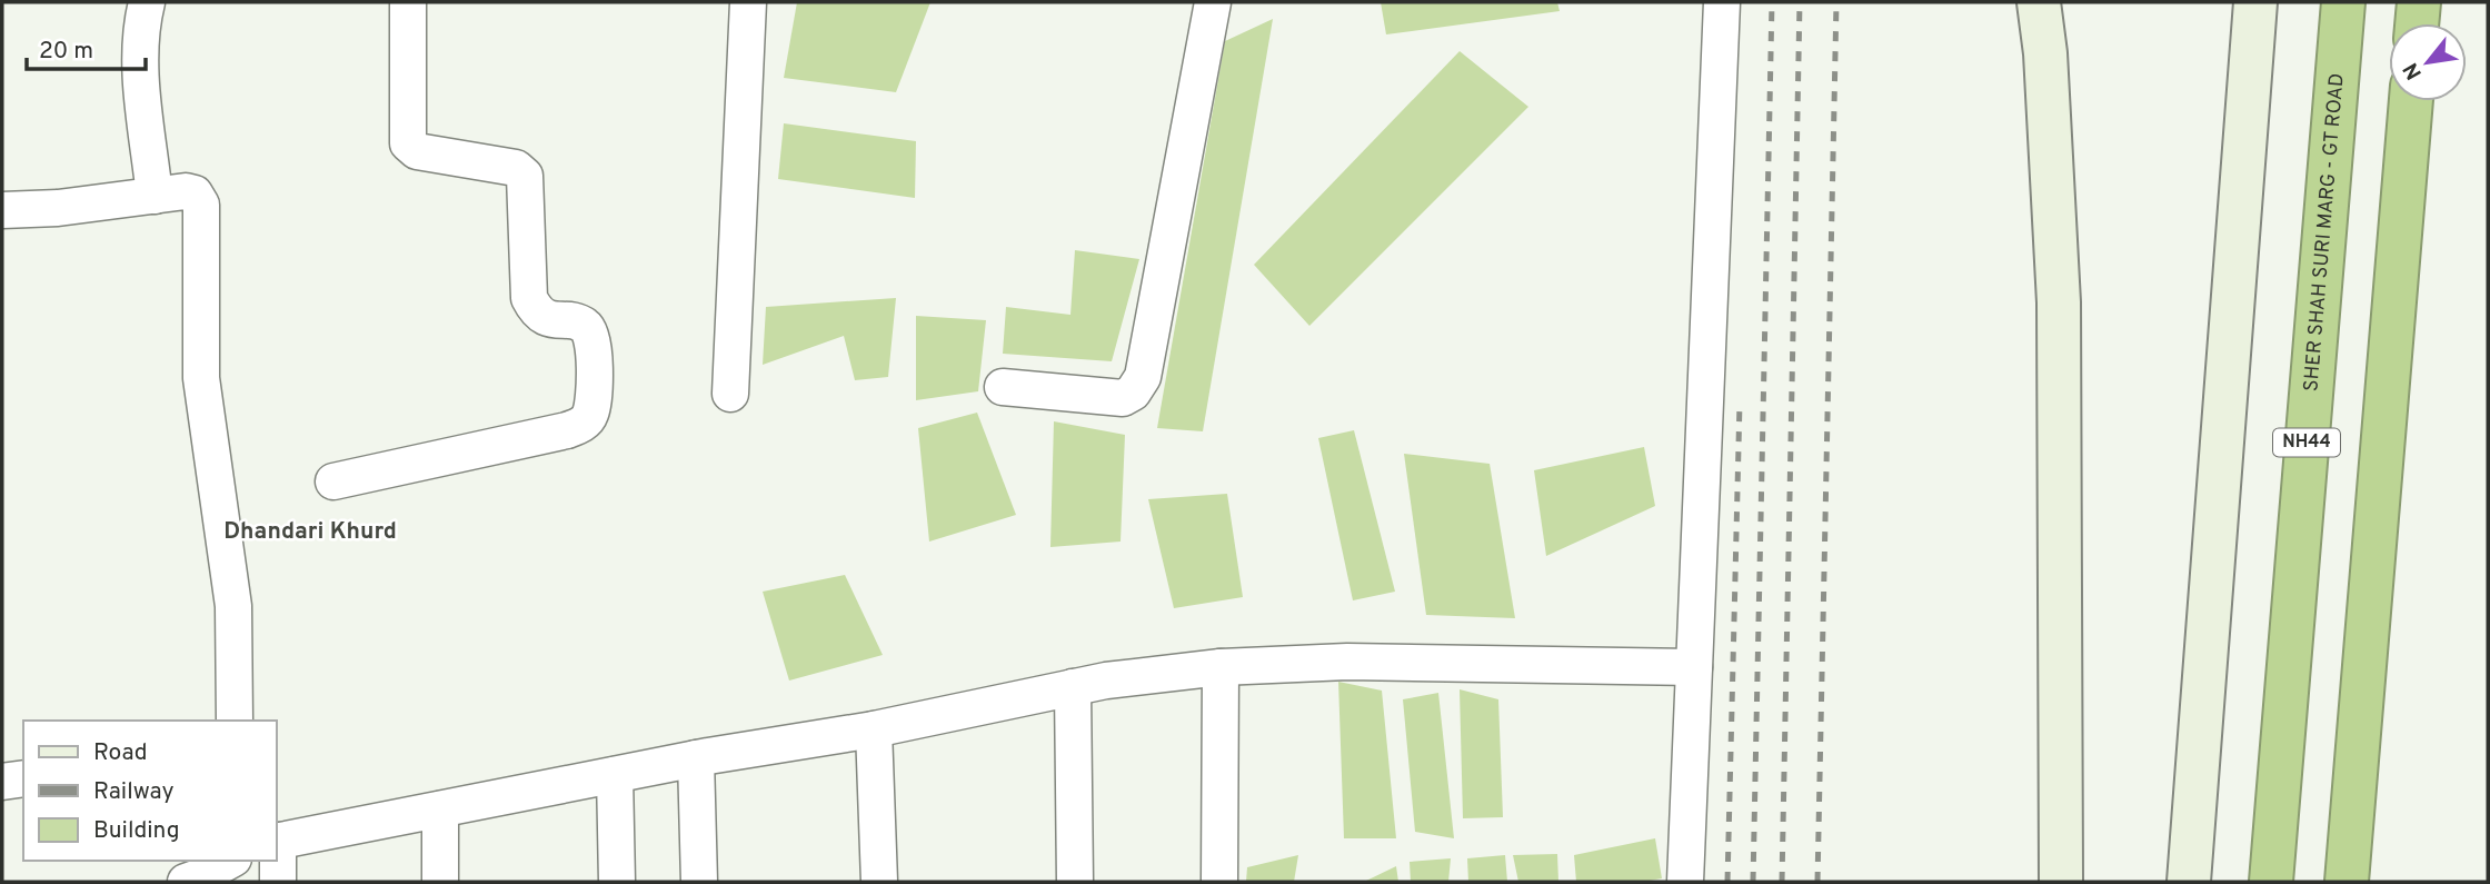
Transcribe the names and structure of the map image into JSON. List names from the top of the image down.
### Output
{
  "streets": {
    "highway": ["SHER SHAH SURI MARG - GT ROAD", "NH44"]
  },
  "districts": ["Dhandari Khurd"],
  "legend": ["Road", "Railway", "Building"],
  "scale_bar": "20 m",
  "north": "bottom left"
}
